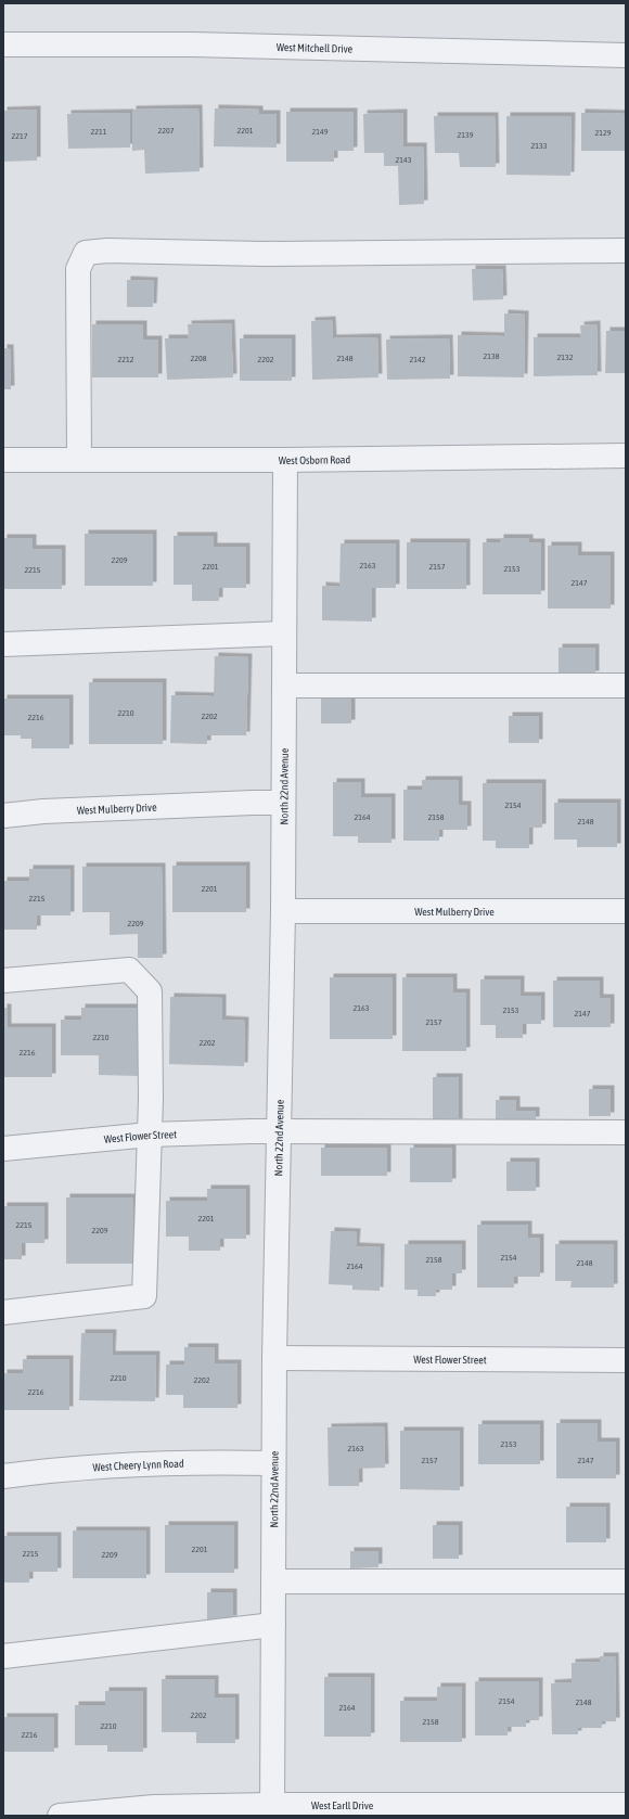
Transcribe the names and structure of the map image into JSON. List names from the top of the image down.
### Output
{
  "streets": {
    "street": [
      "West Mitchell Drive",
      "West Osborn Road",
      "North 22nd Avenue",
      "West Mulberry Drive",
      "West Flower Street",
      "West Cheery Lynn Road",
      "West Earll Drive"
    ]
  },
  "crossings": [
    ["West Osborn Road", "North 22nd Avenue"],
    ["North 22nd Avenue", "West Mulberry Drive"],
    ["North 22nd Avenue", "West Flower Street"],
    ["North 22nd Avenue", "West Cheery Lynn Road"],
    ["North 22nd Avenue", "West Earll Drive"]
  ],
  "house_numbers": [
    "2207",
    "2201",
    "2211",
    "2149",
    "2129",
    "2139",
    "2217",
    "2133",
    "2143",
    "2138",
    "2132",
    "2208",
    "2148",
    "2212",
    "2202",
    "2142",
    "2209",
    "2163",
    "2201",
    "2157",
    "2153",
    "2215",
    "2147",
    "2210",
    "2202",
    "2216",
    "2154",
    "2164",
    "2158",
    "2148",
    "2201",
    "2215",
    "2209",
    "2163",
    "2153",
    "2147",
    "2157",
    "2210",
    "2202",
    "2216",
    "2201",
    "2215",
    "2209",
    "2154",
    "2158",
    "2148",
    "2164",
    "2210",
    "2202",
    "2216",
    "2153",
    "2163",
    "2157",
    "2147",
    "2201",
    "2215",
    "2209",
    "2154",
    "2148",
    "2164",
    "2202",
    "2158",
    "2210",
    "2216"
  ]
}
